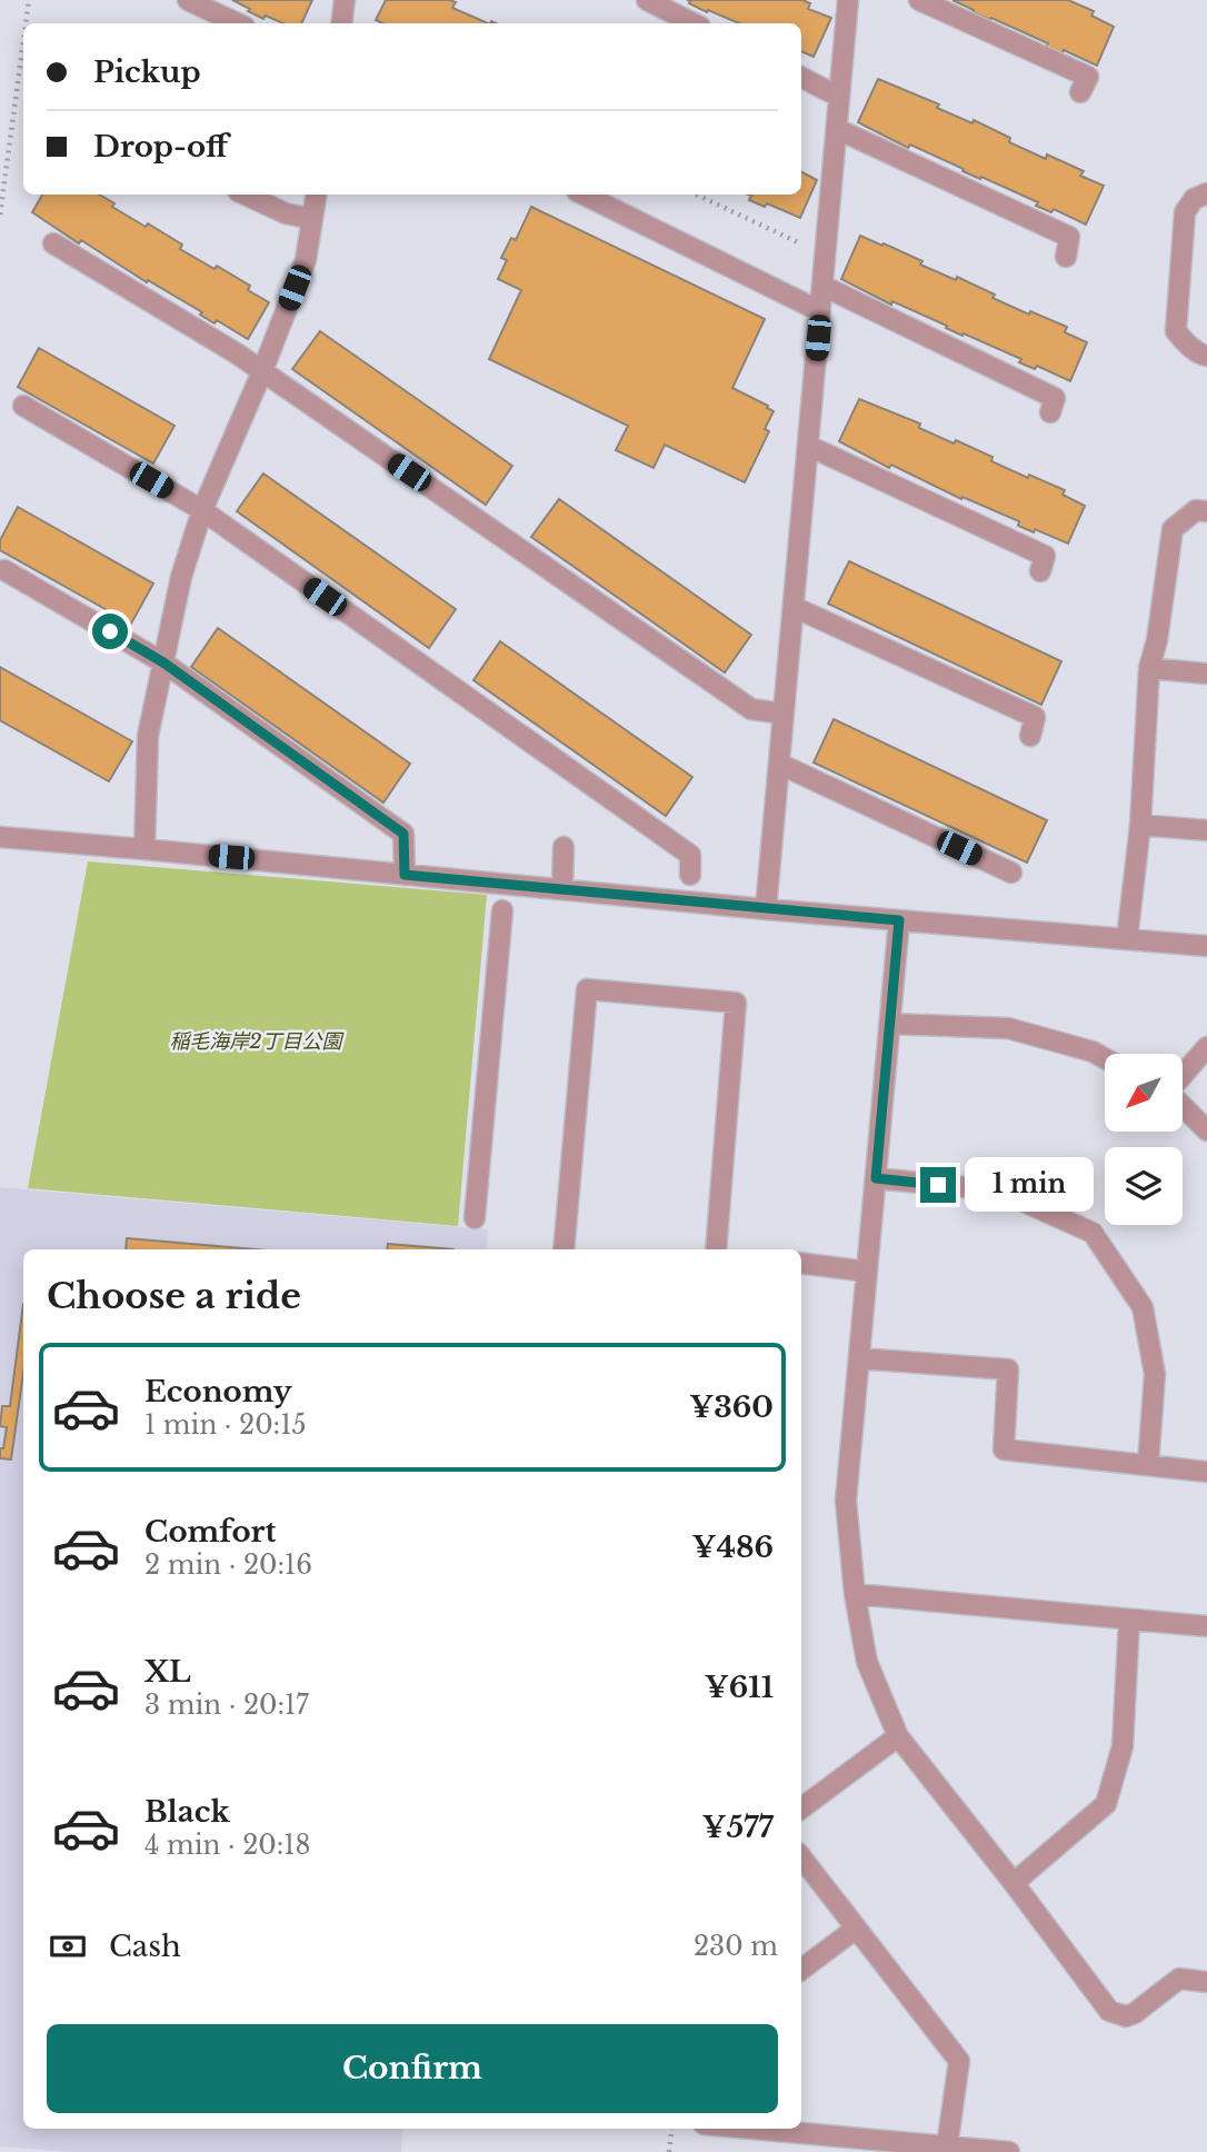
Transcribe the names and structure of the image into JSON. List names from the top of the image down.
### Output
{
  "parks": ["稲毛海岸2丁目公園"],
  "north": "bottom left",
  "page": {
    "banner": ["Pickup", "Drop-off"],
    "bubble": "1 min",
    "heading": "Choose a ride",
    "list": [
      {
        "name": "Economy",
        "note": "1 min · 20:15",
        "value": "¥360"
      },
      {
        "name": "Comfort",
        "note": "2 min · 20:16",
        "value": "¥486"
      },
      {
        "name": "XL",
        "note": "3 min · 20:17",
        "value": "¥611"
      },
      {
        "name": "Black",
        "note": "4 min · 20:18",
        "value": "¥577"
      }
    ],
    "pay": ["Cash", "230 m"],
    "buttons": "Confirm"
  }
}
